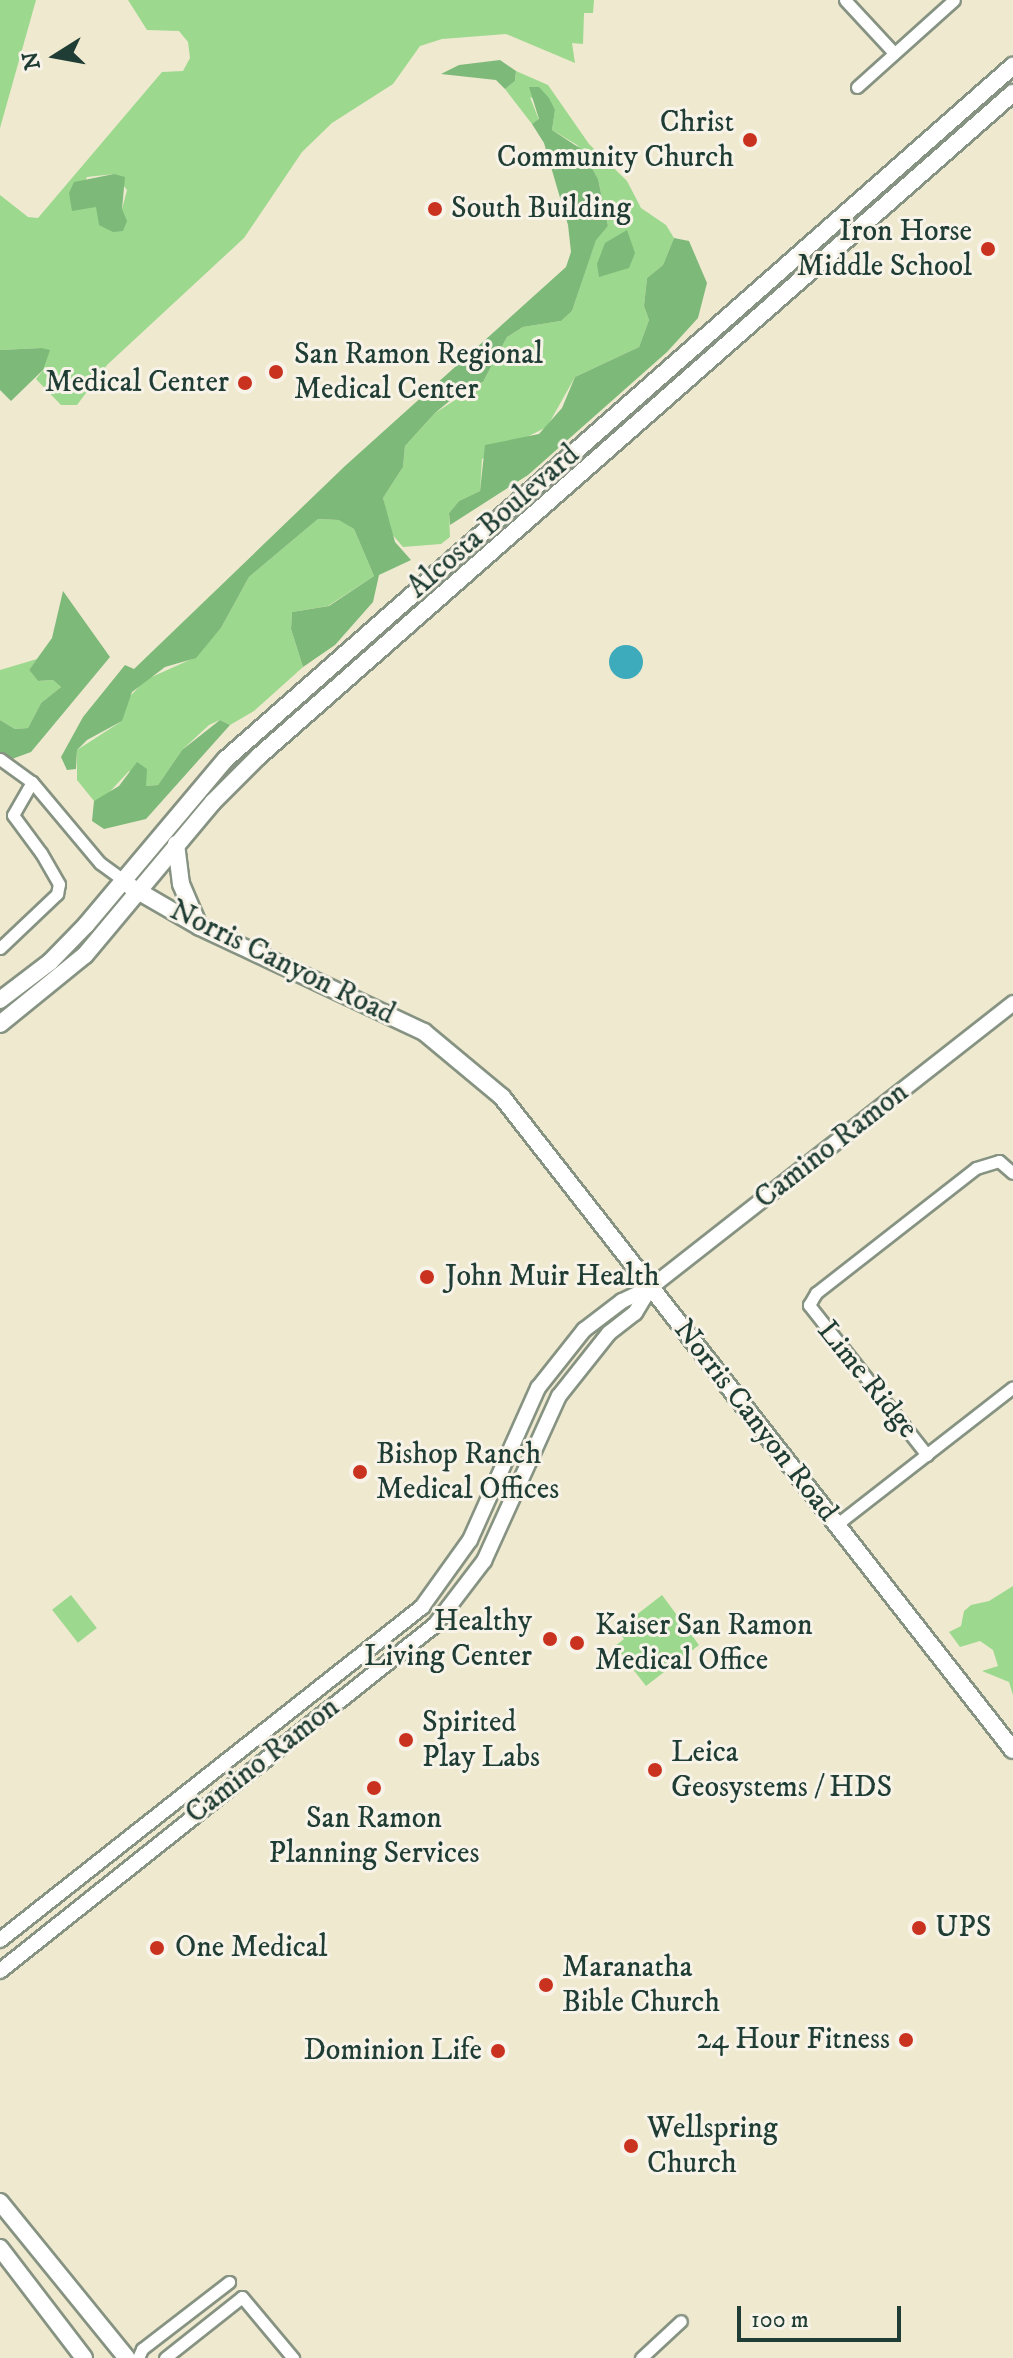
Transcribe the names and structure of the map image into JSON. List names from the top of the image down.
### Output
{
  "streets": {
    "main road": ["Alcosta Boulevard", "Norris Canyon Road"],
    "street": ["Camino Ramon", "Lime Ridge"]
  },
  "crossings": [
    ["Alcosta Boulevard", "Norris Canyon Road"],
    ["Norris Canyon Road", "Camino Ramon"]
  ],
  "places": [
    "Christ Community Church",
    "South Building",
    "Iron Horse Middle School",
    "San Ramon Regional Medical Center",
    "Medical Center",
    "John Muir Health",
    "Bishop Ranch Medical Offices",
    "Healthy Living Center",
    "Kaiser San Ramon Medical Office",
    "Spirited Play Labs",
    "Leica Geosystems / HDS",
    "San Ramon Planning Services",
    "UPS",
    "One Medical",
    "Maranatha Bible Church",
    "24 Hour Fitness",
    "Dominion Life",
    "Wellspring Church"
  ],
  "scale_bar": "100 m",
  "north": "left"
}
